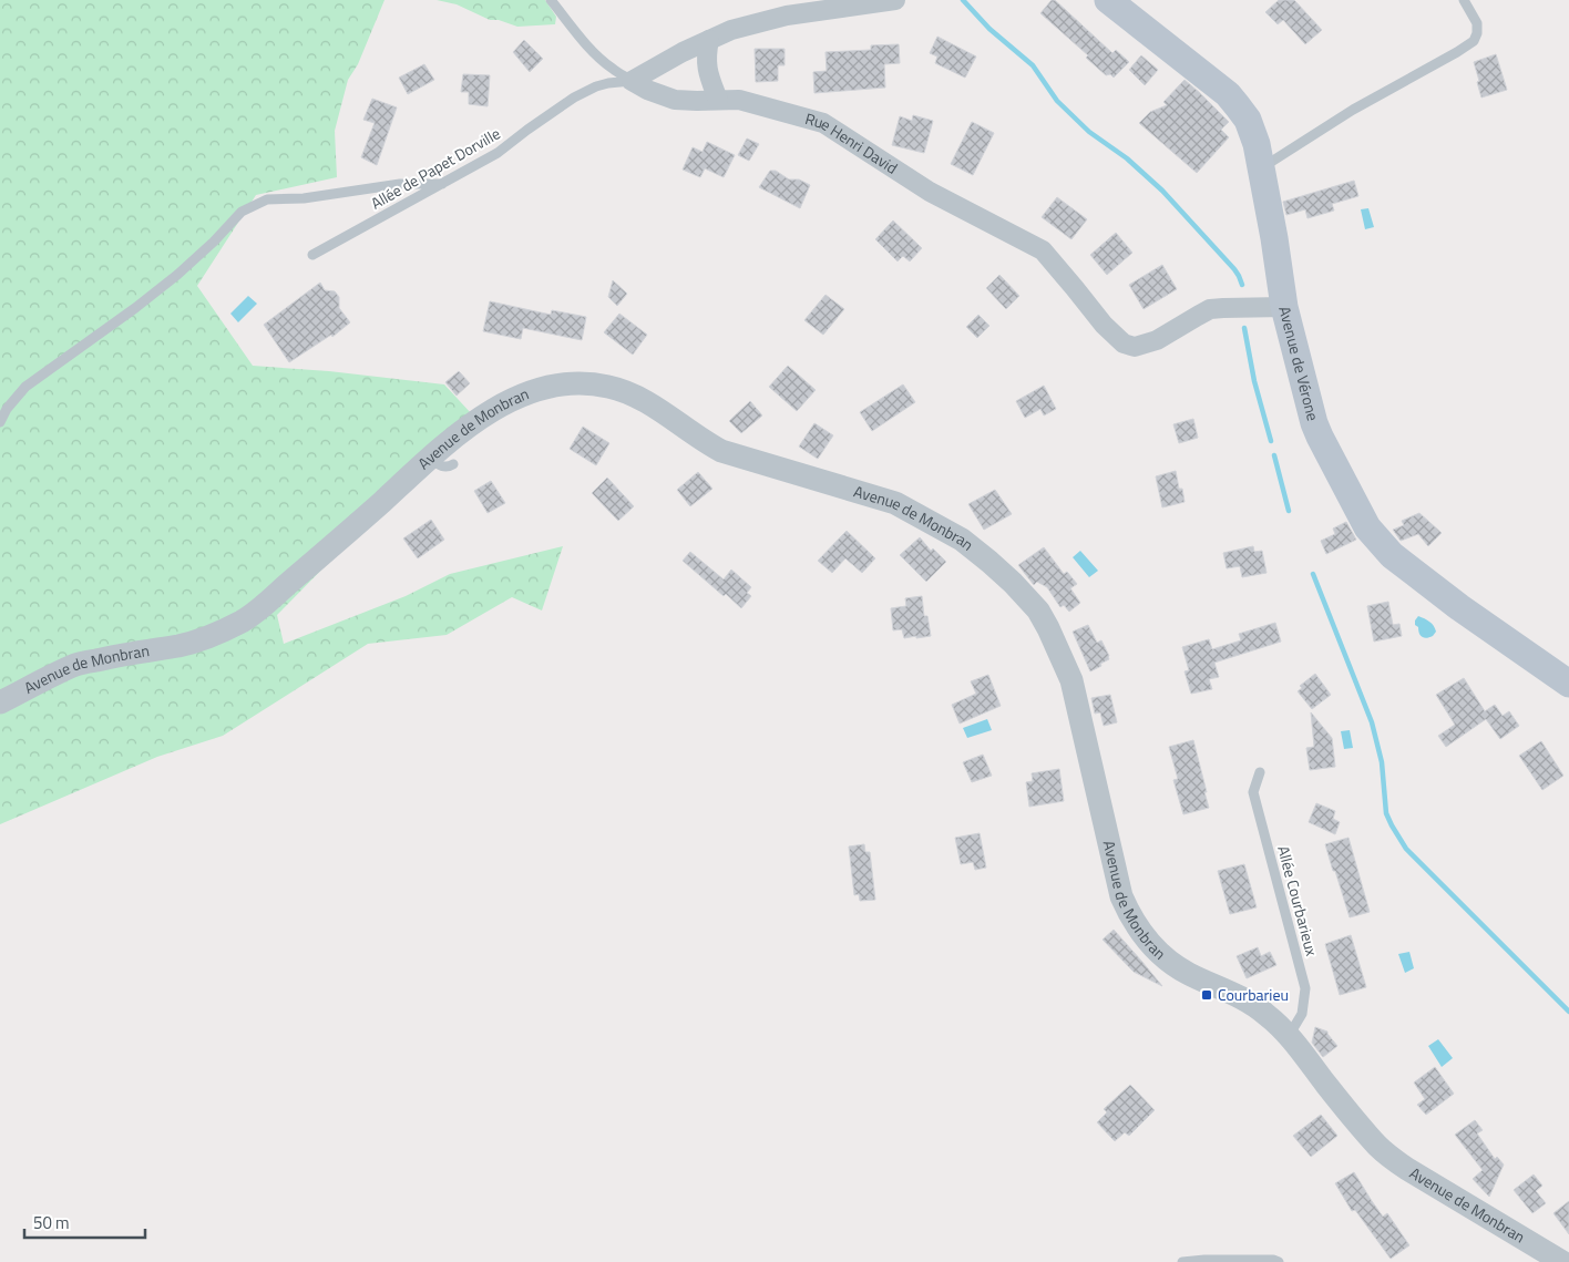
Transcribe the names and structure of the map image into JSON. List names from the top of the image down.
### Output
{
  "streets": {
    "main road": ["Avenue de Vérone"],
    "street": ["Rue Henri David", "Avenue de Monbran"],
    "lane": ["Allée de Papet Dorville", "Allée Courbarieux"]
  },
  "crossings": [
    ["Rue Henri David", "Allée de Papet Dorville"],
    ["Rue Henri David", "Avenue de Vérone"],
    ["Avenue de Monbran", "Allée Courbarieux"]
  ],
  "places": {
    "transit": ["Courbarieu"]
  },
  "scale_bar": "50 m"
}
